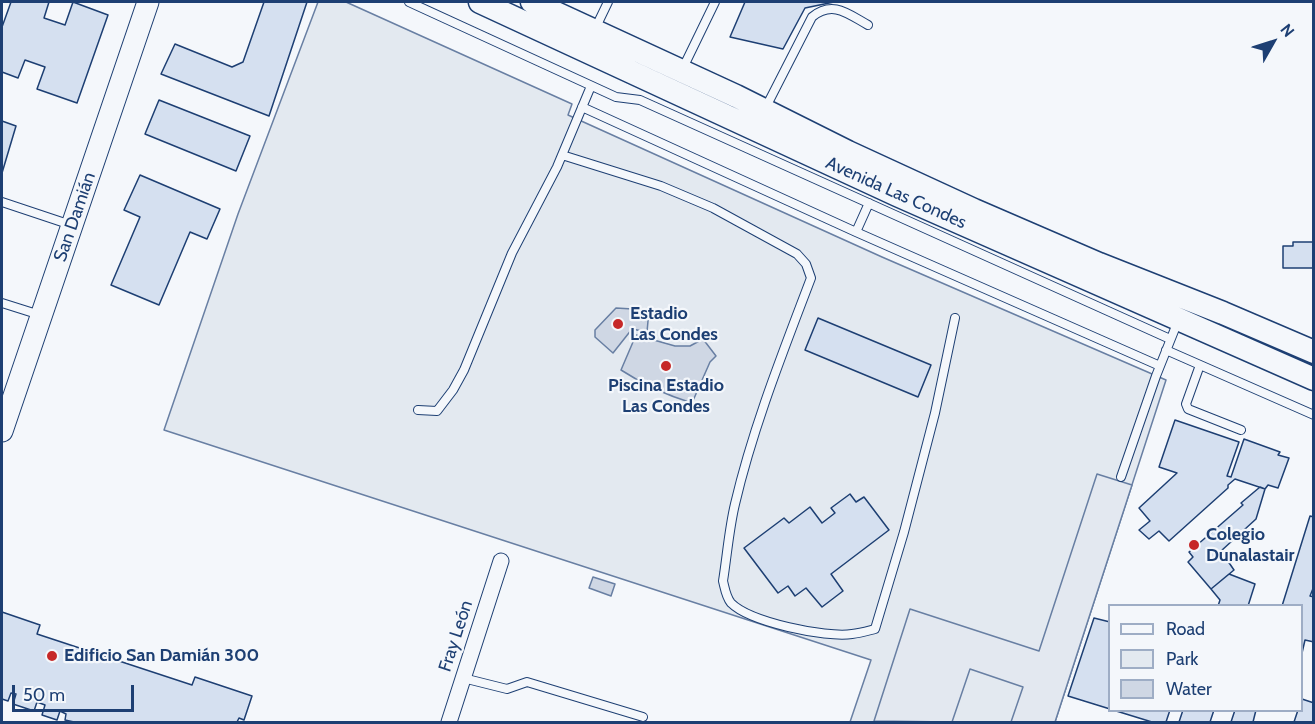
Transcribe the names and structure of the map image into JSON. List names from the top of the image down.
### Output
{
  "streets": {
    "main road": ["Avenida Las Condes", "San Damián"],
    "street": ["Fray León"]
  },
  "places": [
    "Estadio Las Condes",
    "Piscina Estadio Las Condes",
    "Colegio Dunalastair",
    "Edificio San Damián 300"
  ],
  "legend": ["Road", "Park", "Water"],
  "scale_bar": "50 m",
  "north": "top right"
}
